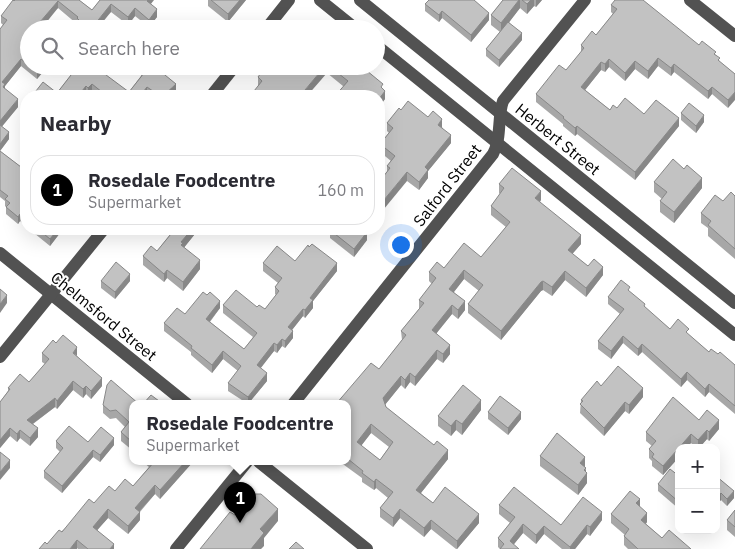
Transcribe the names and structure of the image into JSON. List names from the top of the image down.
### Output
{
  "streets": {
    "street": ["Herbert Street", "Salford Street", "Chelmsford Street"]
  },
  "crossings": [
    ["Herbert Street", "Salford Street"]
  ],
  "page": {
    "search": "Search here",
    "heading": "Nearby",
    "list": [
      {
        "mark": "1",
        "name": "Rosedale Foodcentre",
        "note": "Supermarket",
        "value": "160 m"
      }
    ],
    "popup": ["Rosedale Foodcentre", "Supermarket"],
    "map_buttons": ["+", "−"],
    "pins": "1"
  }
}
